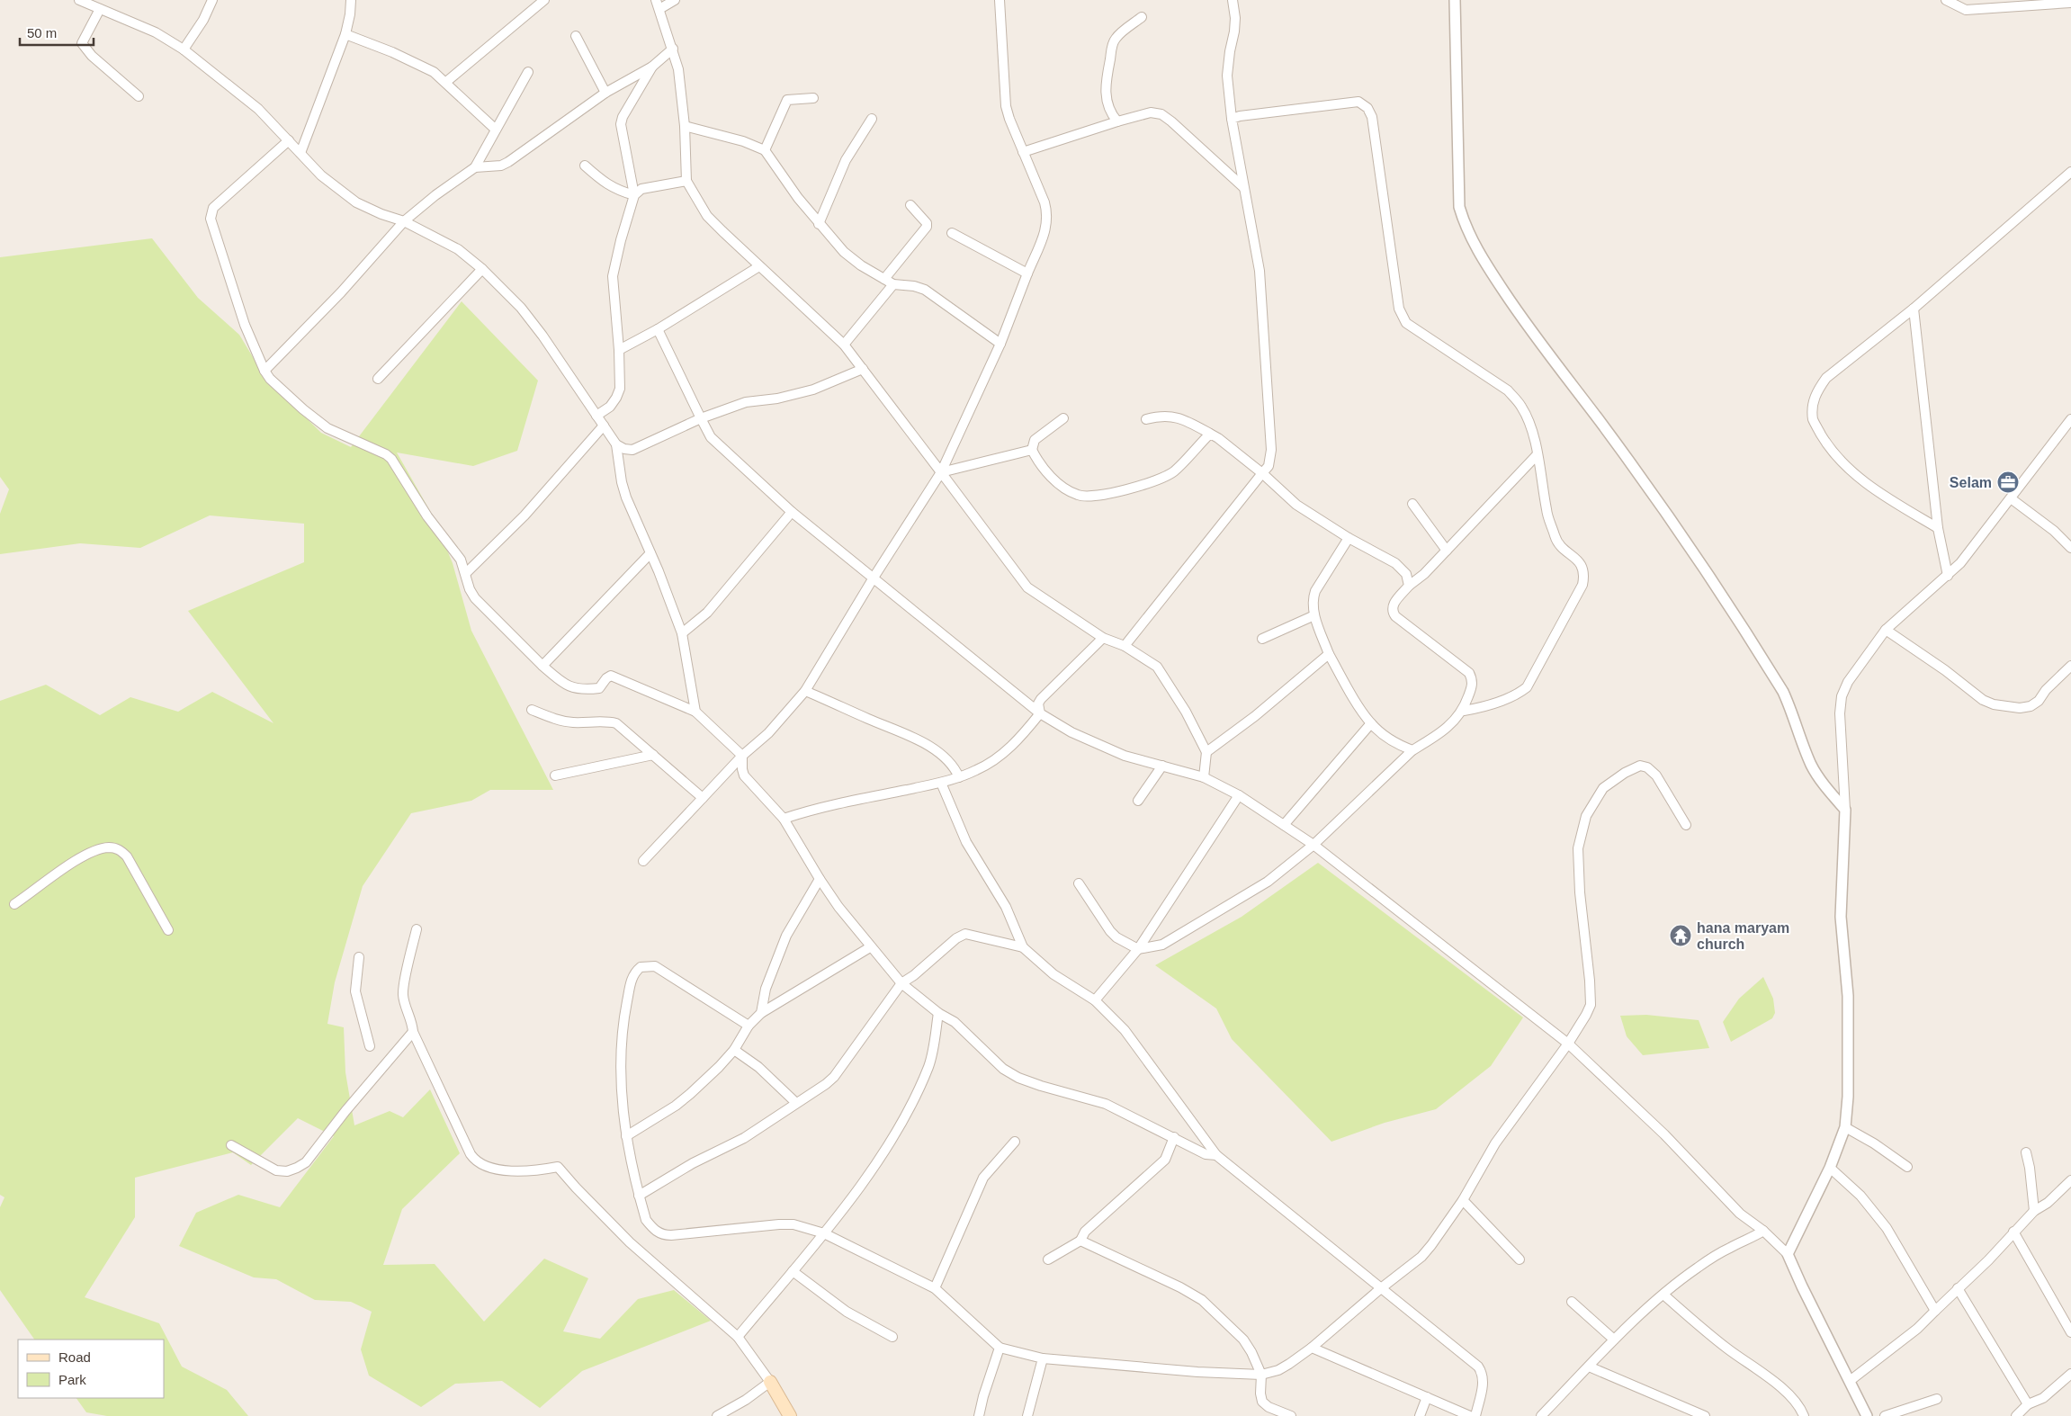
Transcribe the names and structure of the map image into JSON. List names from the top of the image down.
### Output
{
  "places": {
    "office": ["Selam"],
    "temple": ["hana maryam church"]
  },
  "legend": ["Road", "Park"],
  "scale_bar": "50 m"
}
